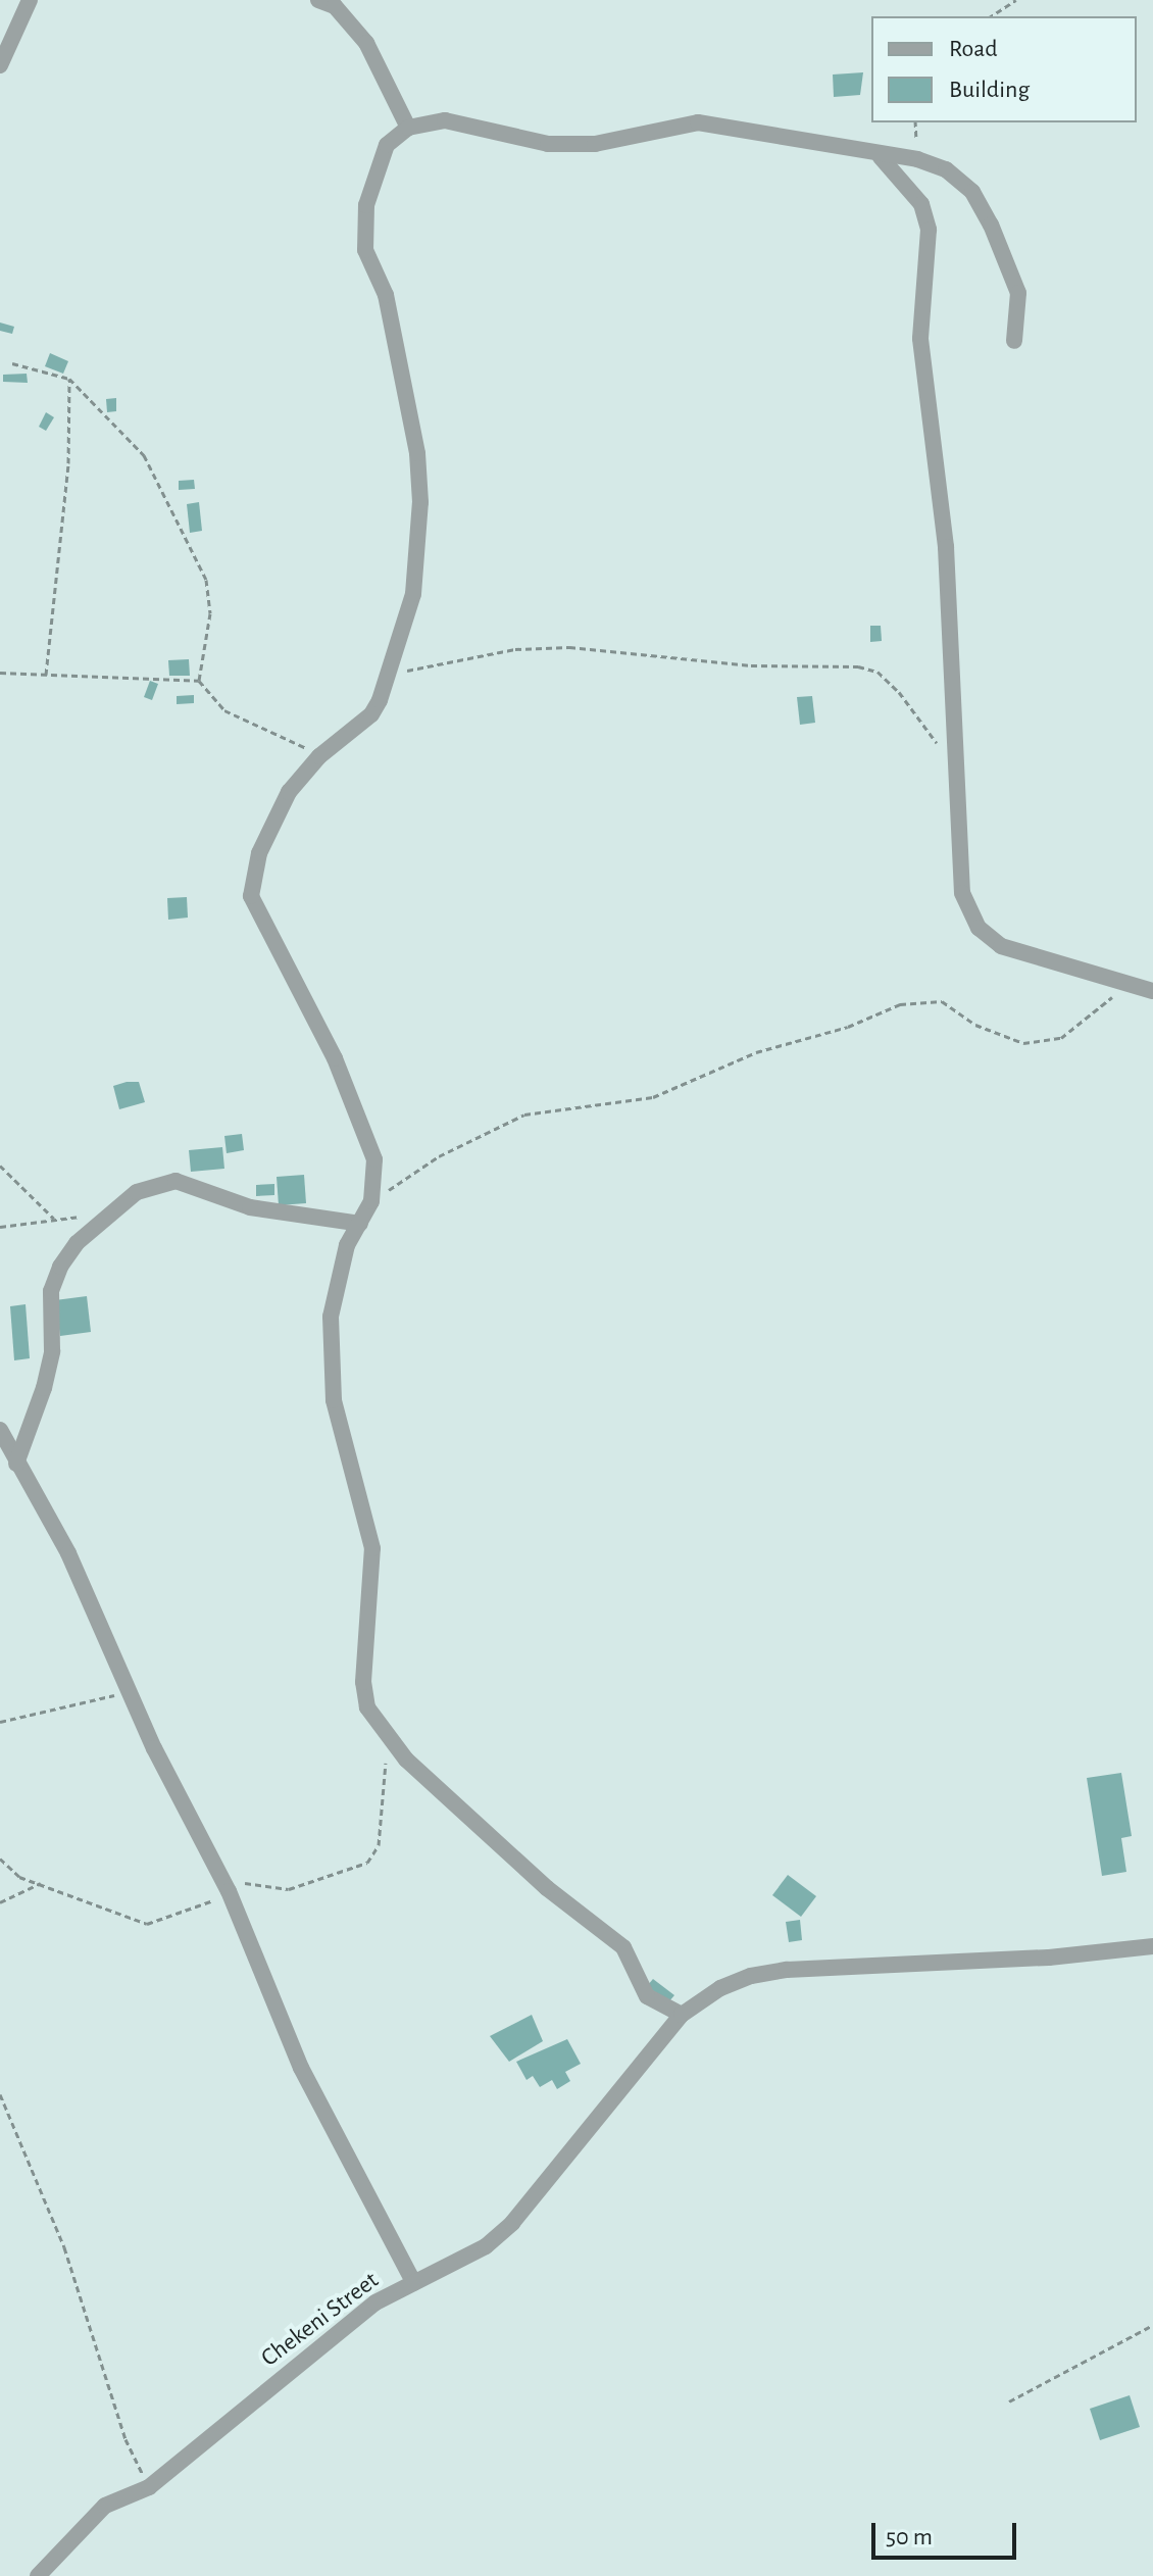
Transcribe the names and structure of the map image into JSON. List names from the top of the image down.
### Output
{
  "streets": {
    "street": ["Chekeni Street"]
  },
  "legend": ["Road", "Building"],
  "scale_bar": "50 m"
}
